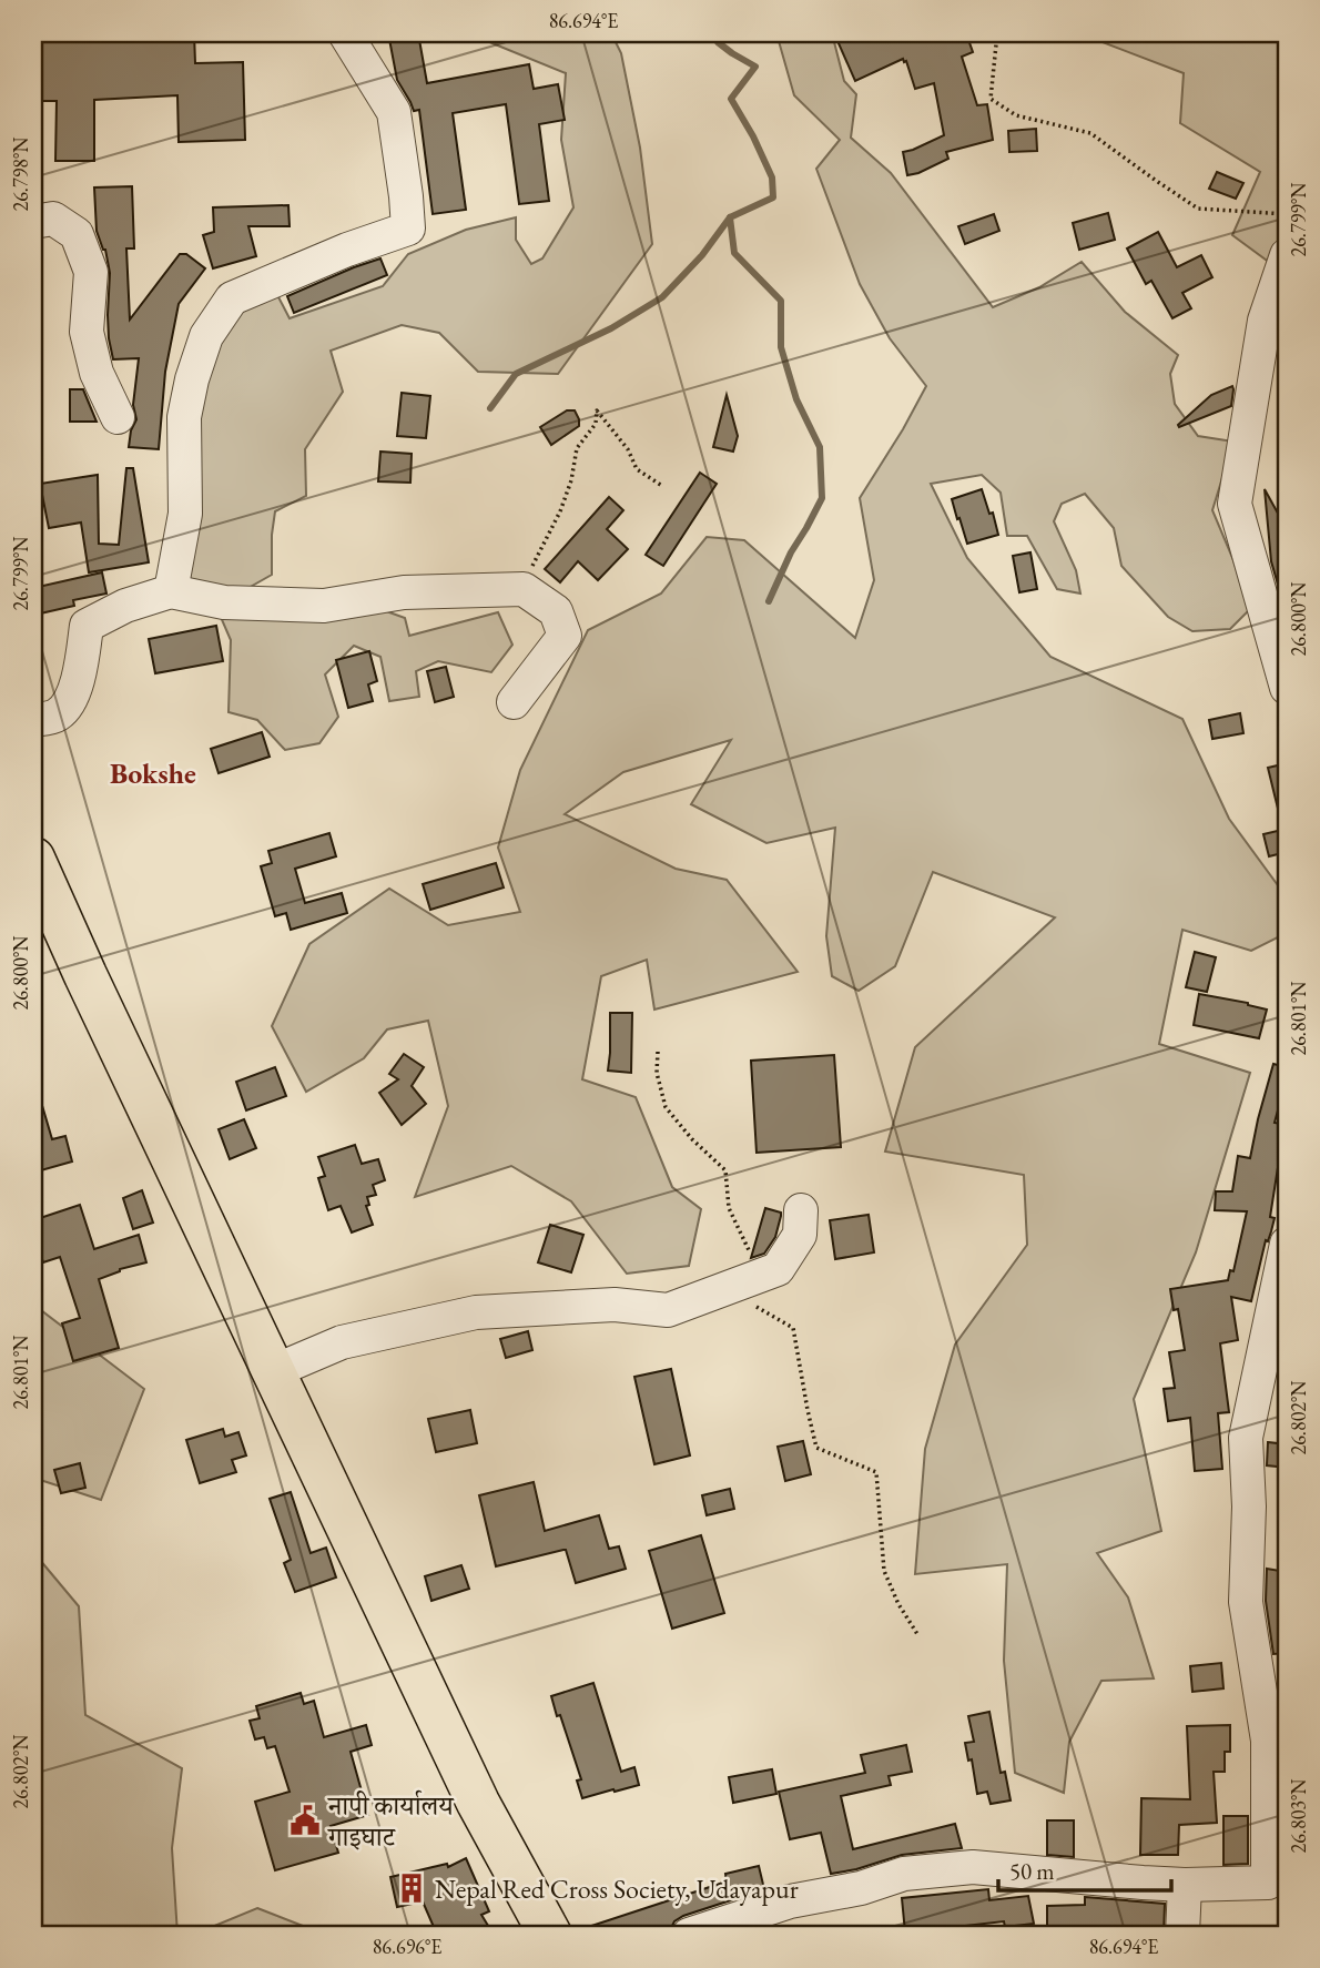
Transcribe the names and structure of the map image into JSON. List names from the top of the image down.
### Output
{
  "districts": ["Bokshe"],
  "places": {
    "public building": ["नापी कार्यालय गाइघाट"],
    "building": ["Nepal Red Cross Society, Udayapur"]
  },
  "scale_bar": "50 m",
  "coordinates": [
    "86.694°E",
    "26.798°N",
    "26.799°N",
    "26.800°N",
    "26.801°N",
    "26.802°N",
    "26.803°N",
    "86.696°E"
  ]
}
